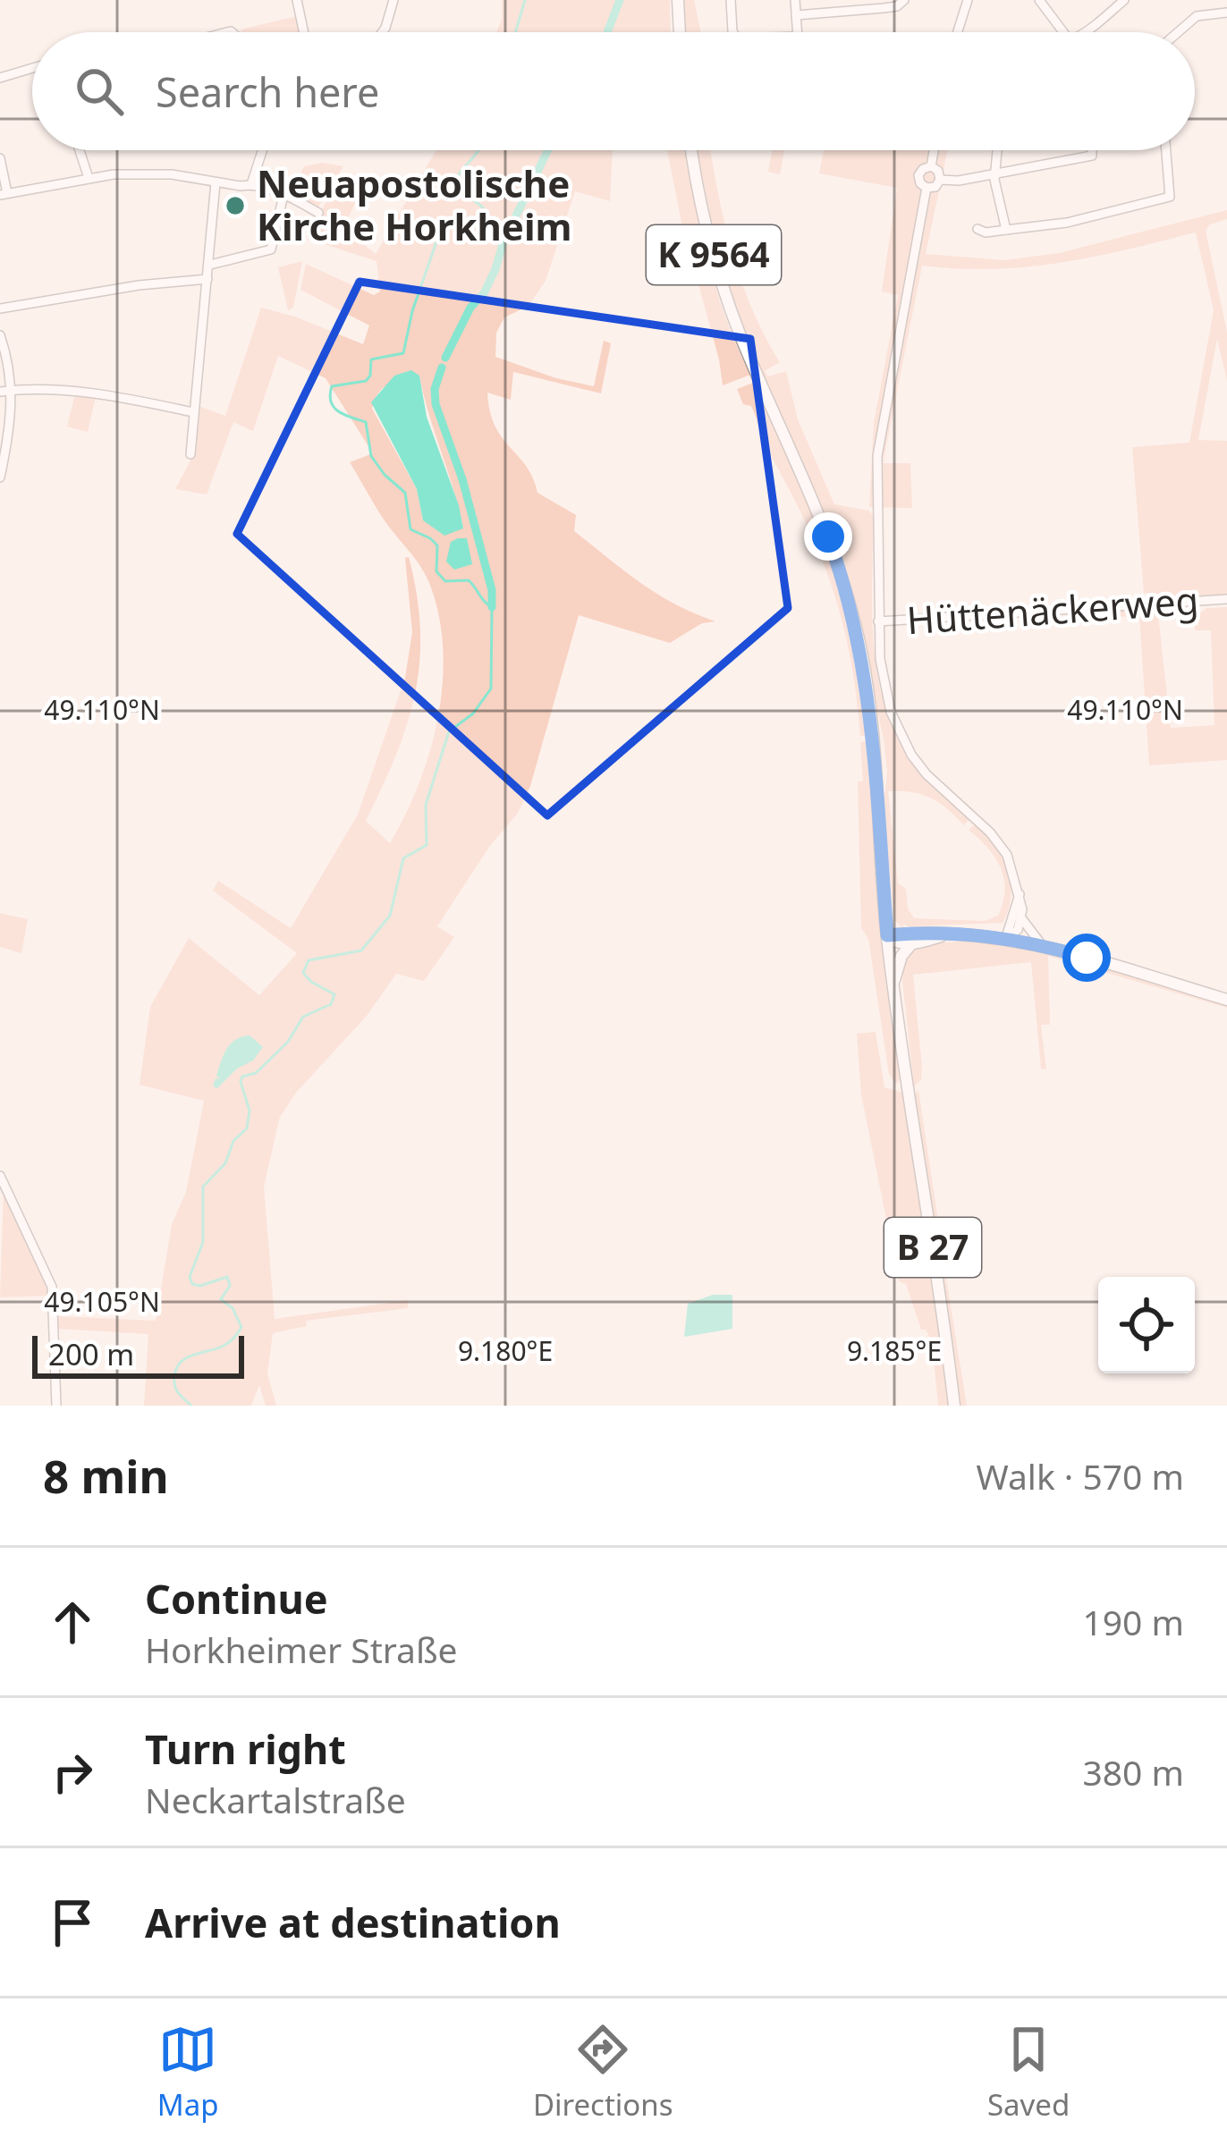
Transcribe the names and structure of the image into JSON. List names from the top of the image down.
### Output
{
  "streets": {
    "main road": ["K 9564", "B 27"],
    "street": ["Hüttenäckerweg"]
  },
  "crossings": [
    ["K 9564", "B 27"]
  ],
  "places": ["Neuapostolische Kirche Horkheim"],
  "scale_bar": "200 m",
  "page": {
    "search": "Search here",
    "scale": "200 m",
    "heading": ["8 min", "Walk · 570 m"],
    "list": [
      ["Continue", "Horkheimer Straße", "190 m"],
      ["Turn right", "Neckartalstraße", "380 m"],
      "Arrive at destination"
    ],
    "nav": ["Map", "Directions", "Saved"]
  },
  "coordinates": [
    "49.110°N",
    "49.105°N",
    "9.180°E",
    "9.185°E"
  ]
}
